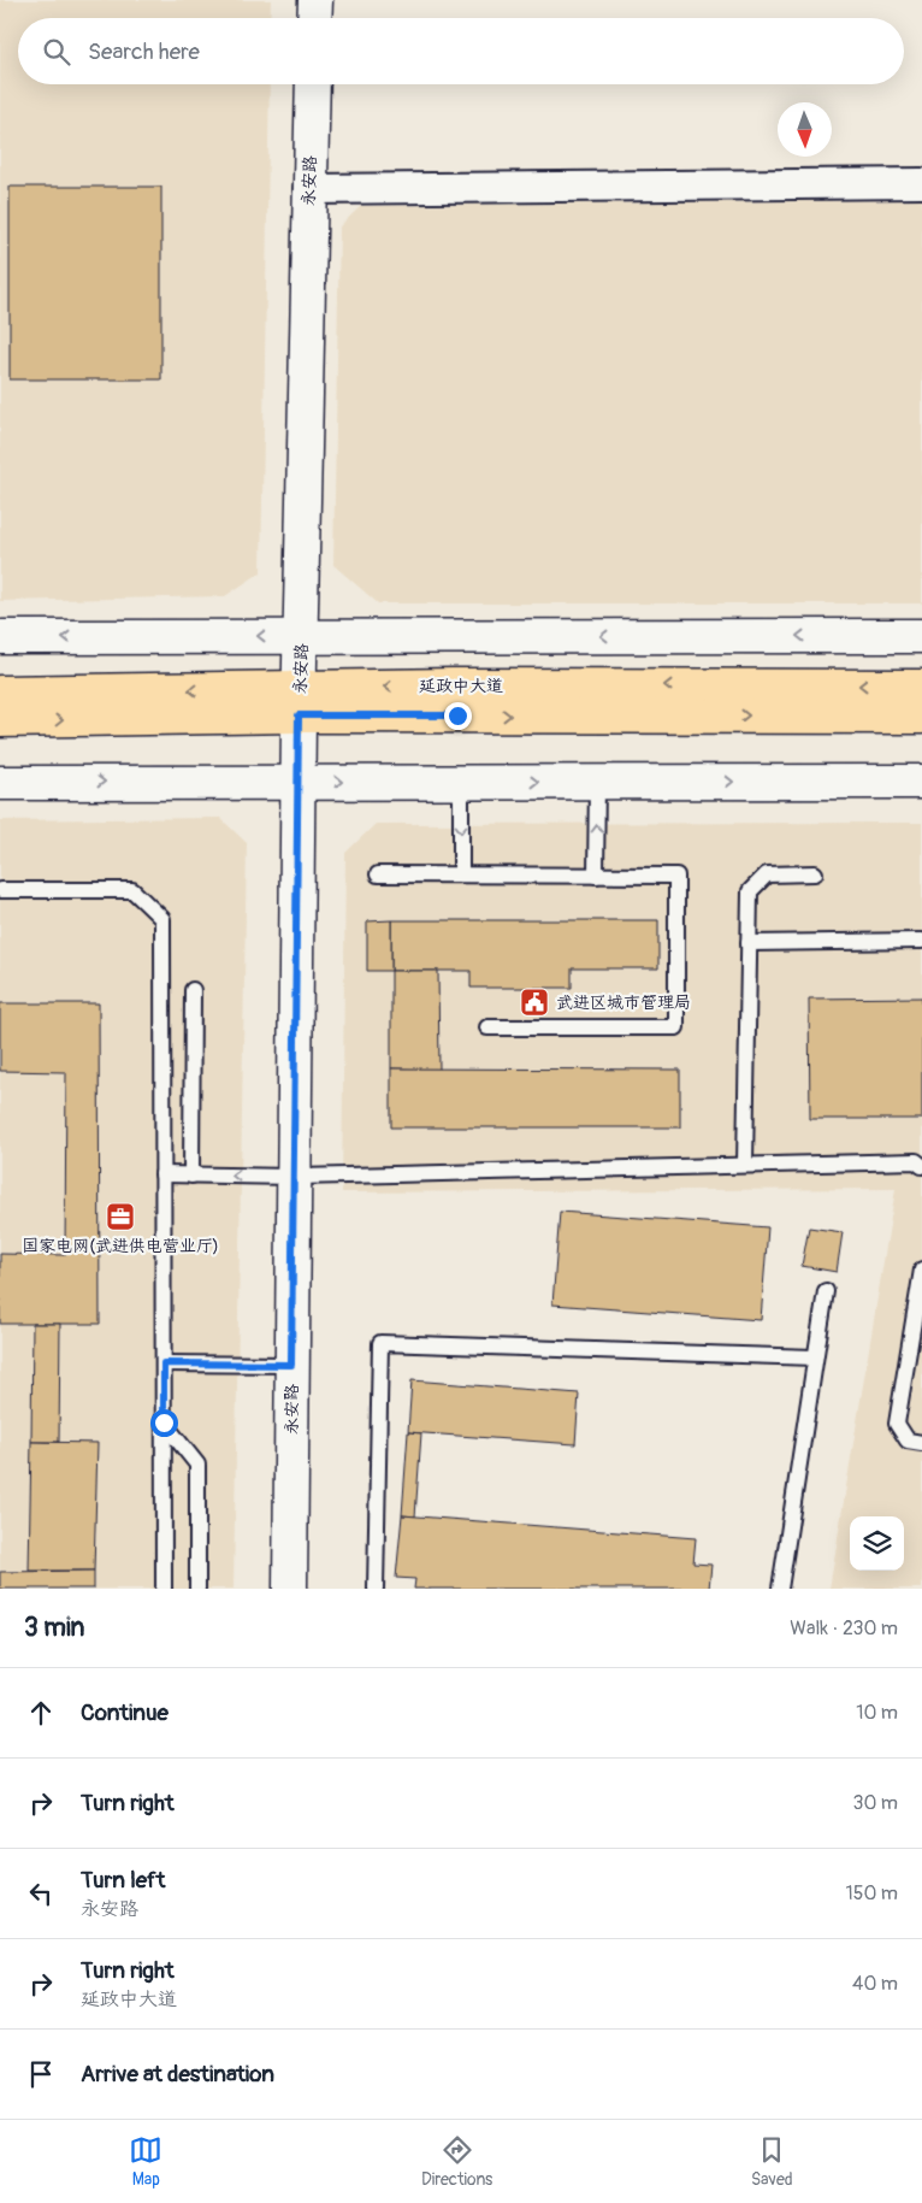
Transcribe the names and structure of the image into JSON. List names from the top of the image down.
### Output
{
  "streets": {
    "main road": ["延政中大道"],
    "street": ["永安路"]
  },
  "crossings": [
    ["永安路", "延政中大道"]
  ],
  "places": {
    "public building": ["武进区城市管理局"],
    "office": ["国家电网(武进供电营业厅)"]
  },
  "north": "bottom",
  "page": {
    "search": "Search here",
    "heading": ["3 min", "Walk · 230 m"],
    "list": [
      ["Continue", "10 m"],
      ["Turn right", "30 m"],
      ["Turn left", "永安路", "150 m"],
      ["Turn right", "延政中大道", "40 m"],
      "Arrive at destination"
    ],
    "nav": ["Map", "Directions", "Saved"]
  }
}
